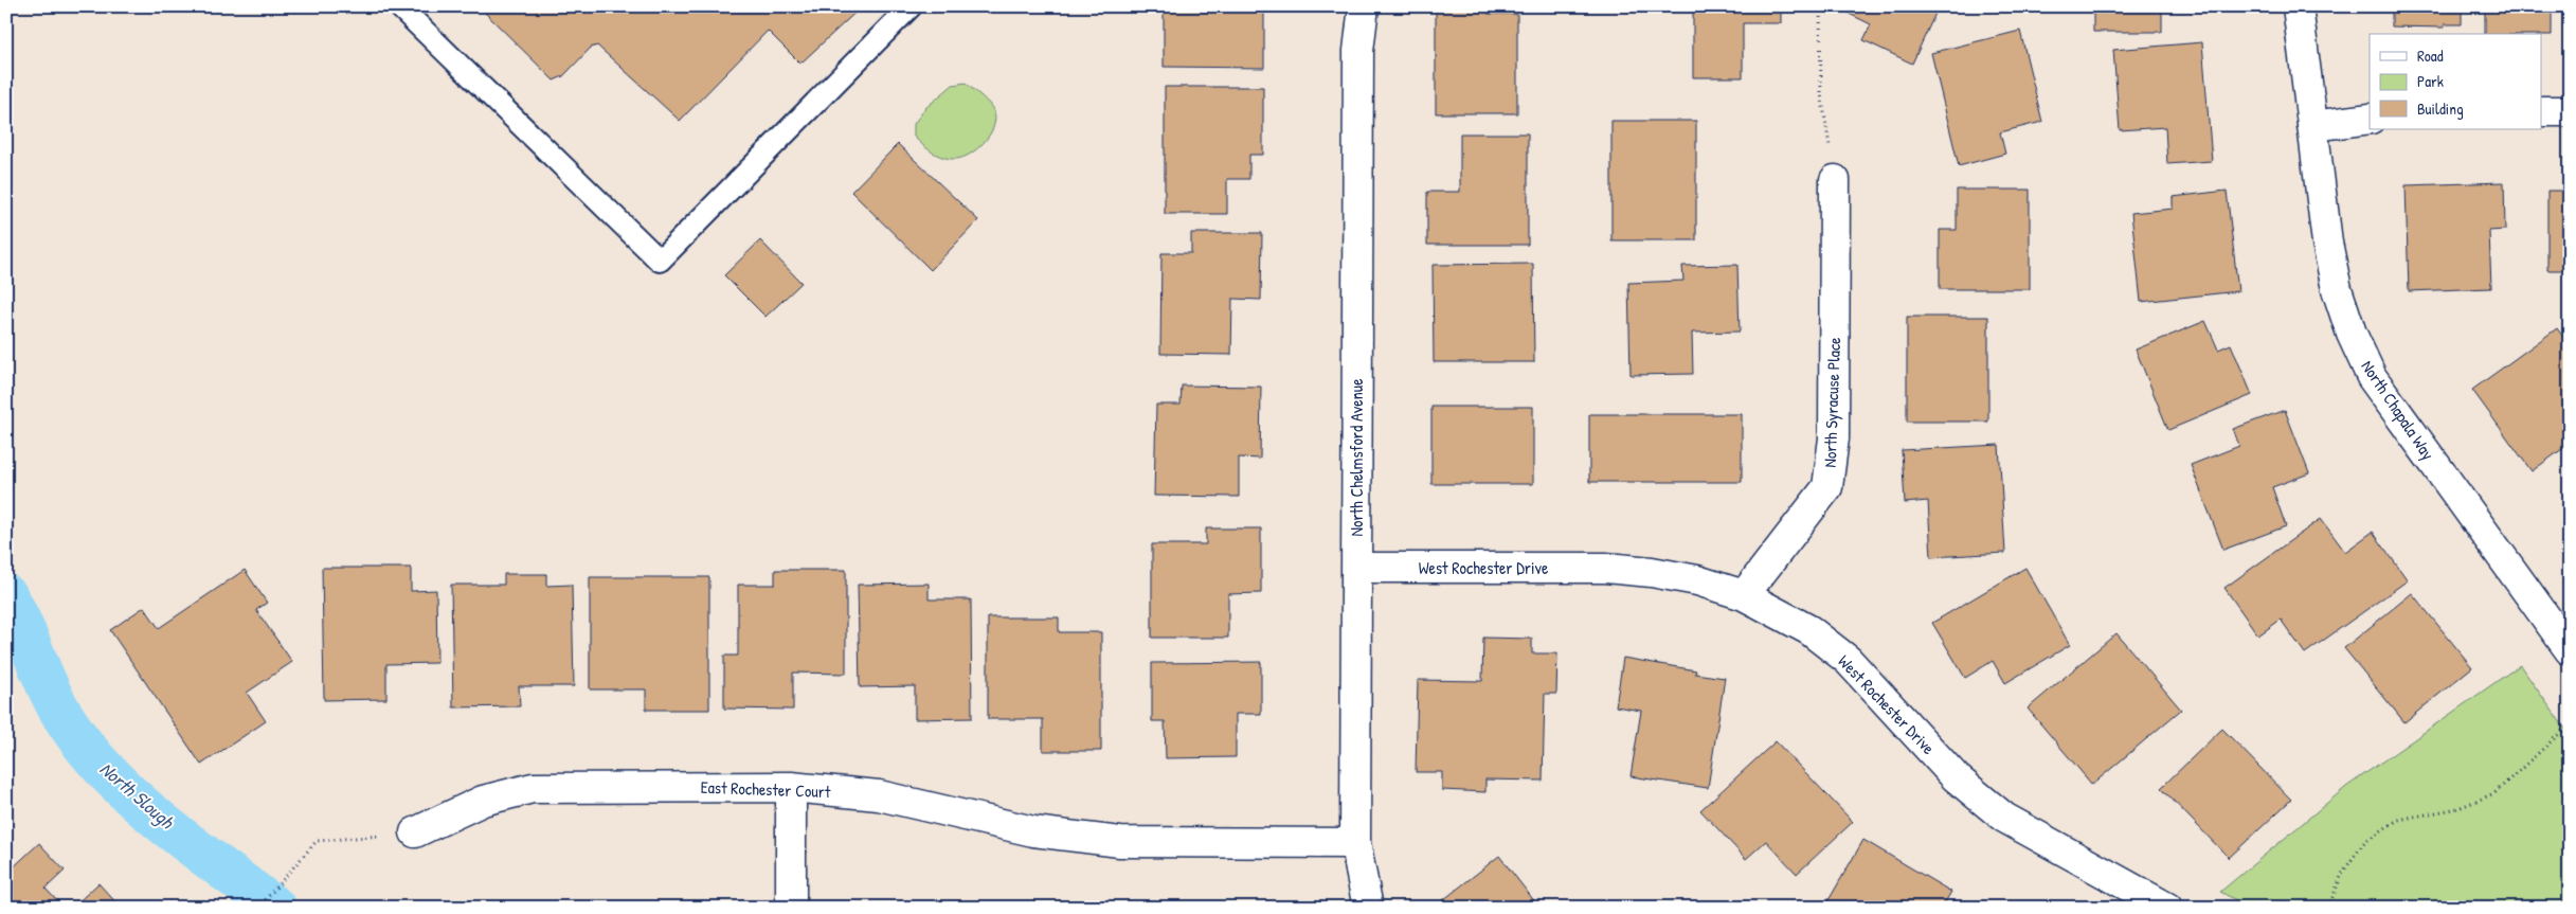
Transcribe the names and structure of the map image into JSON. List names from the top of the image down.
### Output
{
  "streets": {
    "street": [
      "North Syracuse Place",
      "North Chapala Way",
      "North Chelmsford Avenue",
      "West Rochester Drive",
      "East Rochester Court"
    ]
  },
  "crossings": [
    ["North Syracuse Place", "West Rochester Drive"],
    ["North Chelmsford Avenue", "West Rochester Drive"],
    ["North Chelmsford Avenue", "East Rochester Court"]
  ],
  "water": ["North Slough"],
  "legend": ["Road", "Park", "Building"]
}
